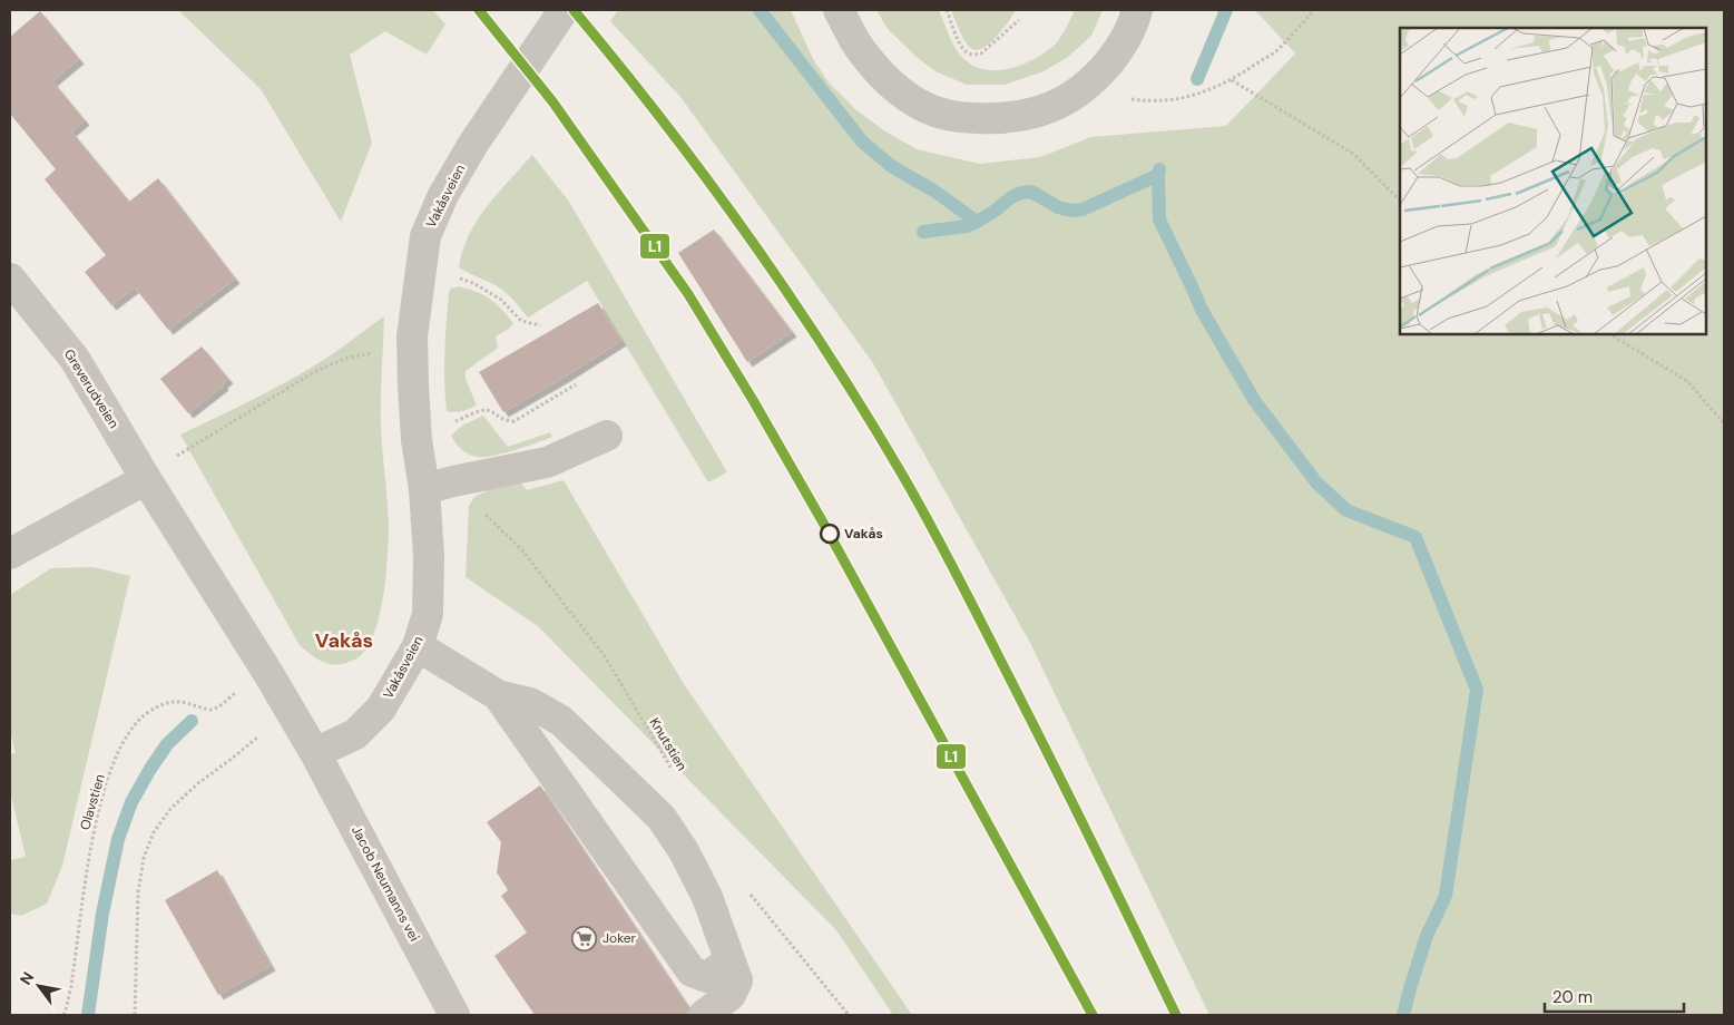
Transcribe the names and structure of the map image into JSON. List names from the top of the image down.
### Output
{
  "streets": {
    "street": ["Vakåsveien", "Greverudveien", "Jacob Neumanns vei"],
    "path": ["Knutstien", "Olavstien"]
  },
  "crossings": [
    ["Vakåsveien", "Jacob Neumanns vei"]
  ],
  "districts": ["Vakås"],
  "places": {
    "other": ["Vakås"],
    "supermarket": ["Joker"]
  },
  "lines": ["transit line L1"],
  "scale_bar": "20 m",
  "north": "top left"
}
